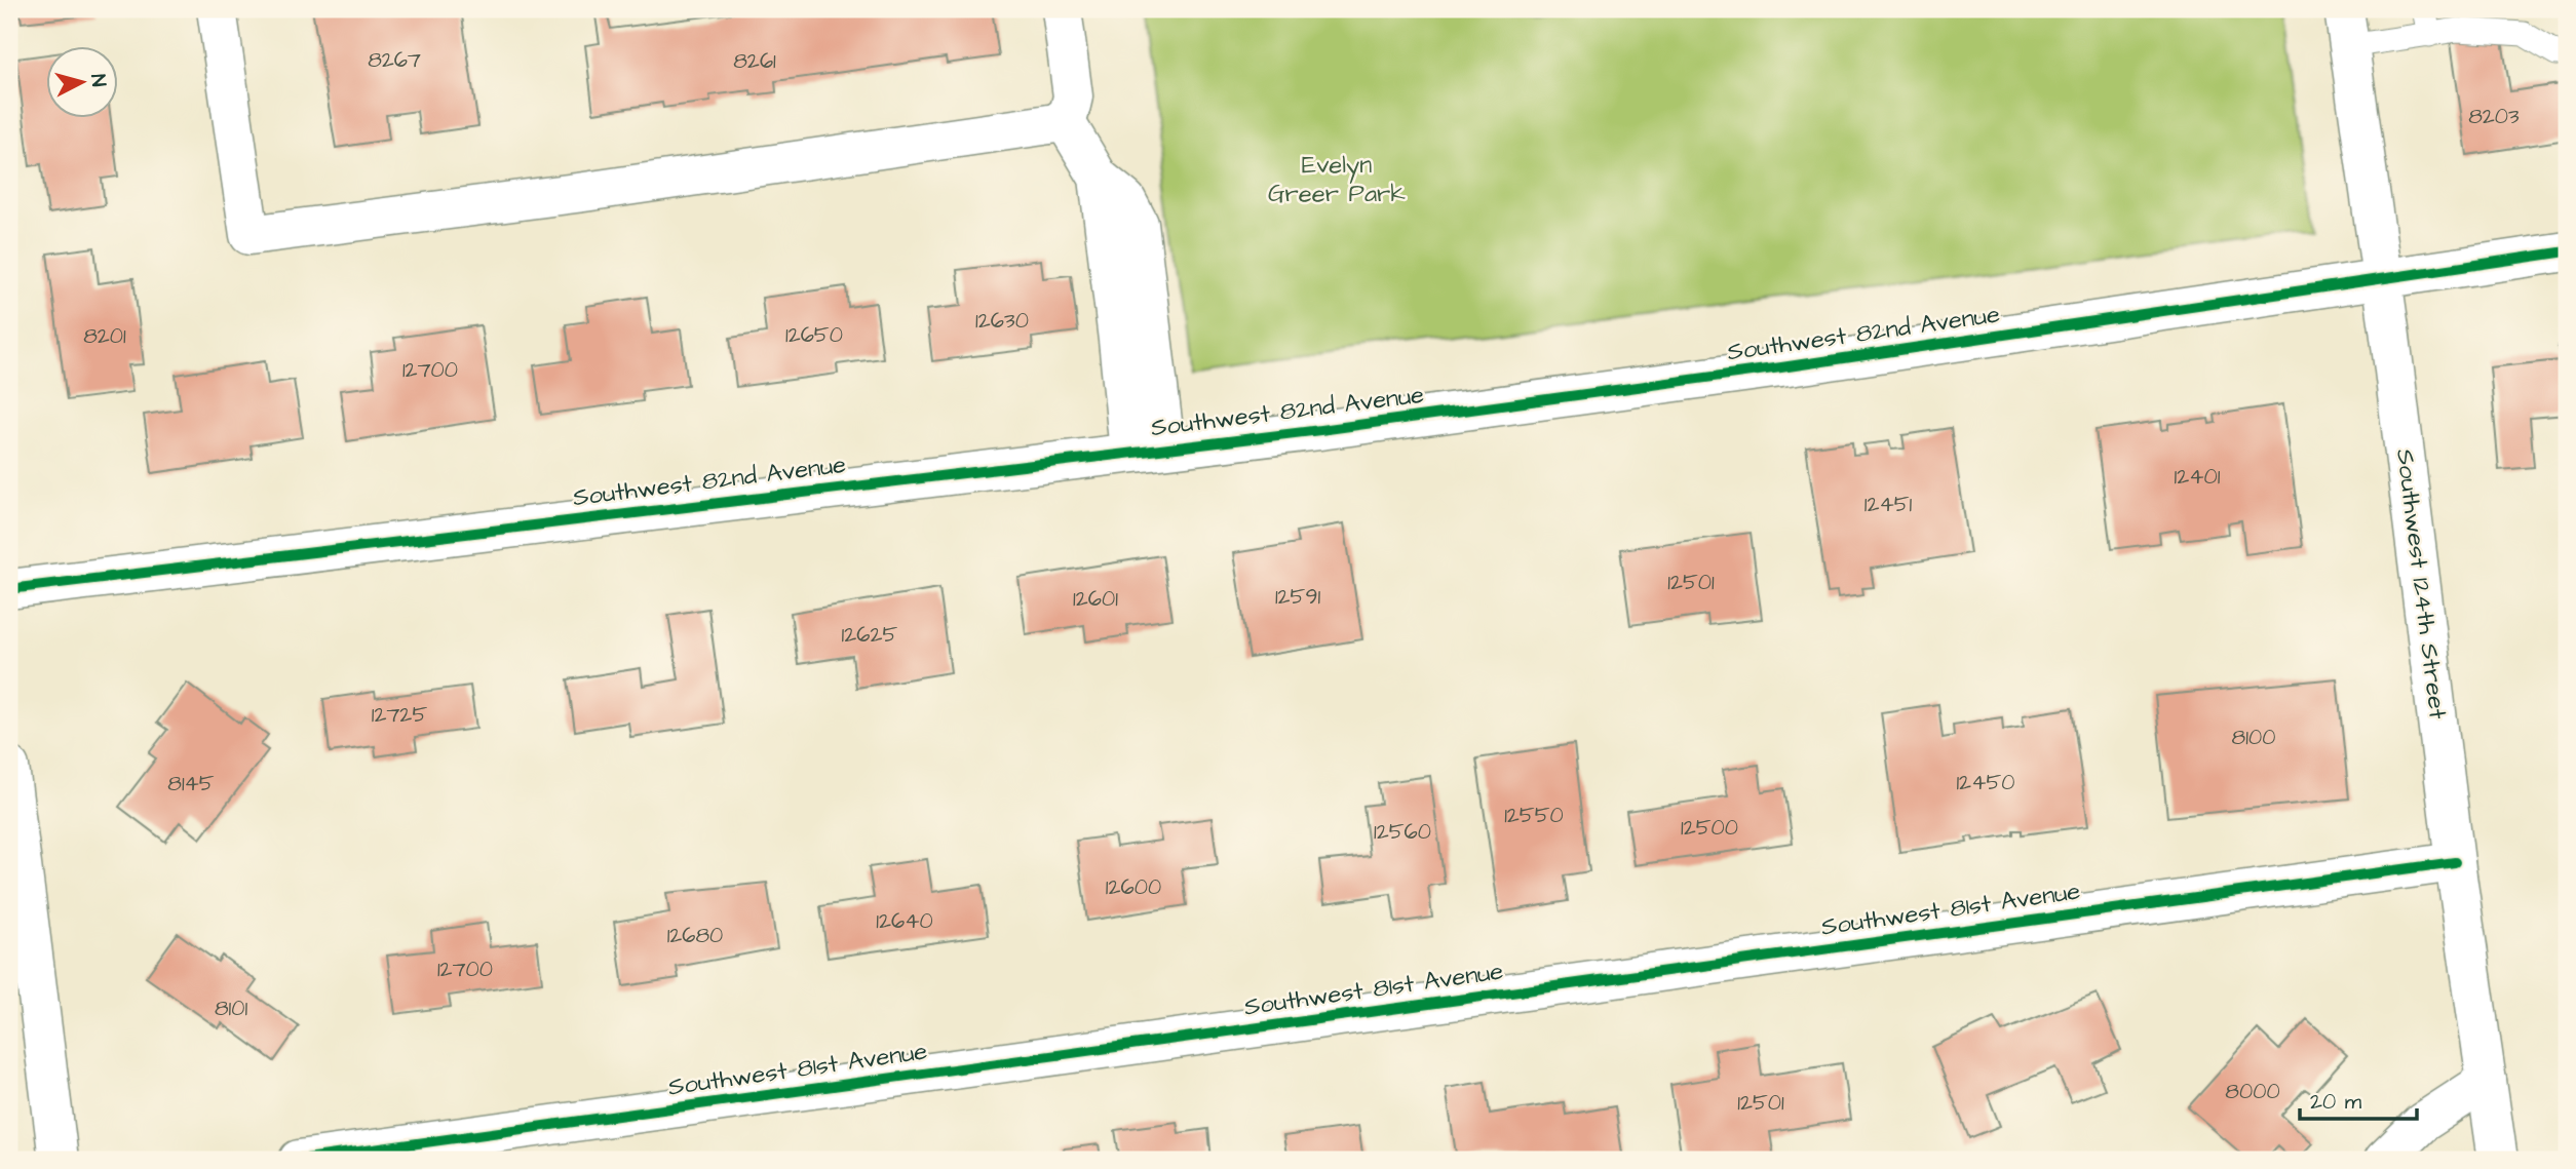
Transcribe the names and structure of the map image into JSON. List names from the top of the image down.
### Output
{
  "streets": {
    "street": ["Southwest 82nd Avenue", "Southwest 124th Street", "Southwest 81st Avenue"]
  },
  "crossings": [
    ["Southwest 82nd Avenue", "Southwest 124th Street"],
    ["Southwest 124th Street", "Southwest 81st Avenue"]
  ],
  "parks": ["Evelyn Greer Park"],
  "house_numbers": [
    "8267",
    "8261",
    "8203",
    "12630",
    "12650",
    "8201",
    "12700",
    "12401",
    "12451",
    "12501",
    "12591",
    "12601",
    "12625",
    "12725",
    "8100",
    "12450",
    "8145",
    "12550",
    "12500",
    "12560",
    "12600",
    "12640",
    "12680",
    "12700",
    "8101",
    "8000",
    "12501"
  ],
  "scale_bar": "20 m",
  "north": "right"
}
